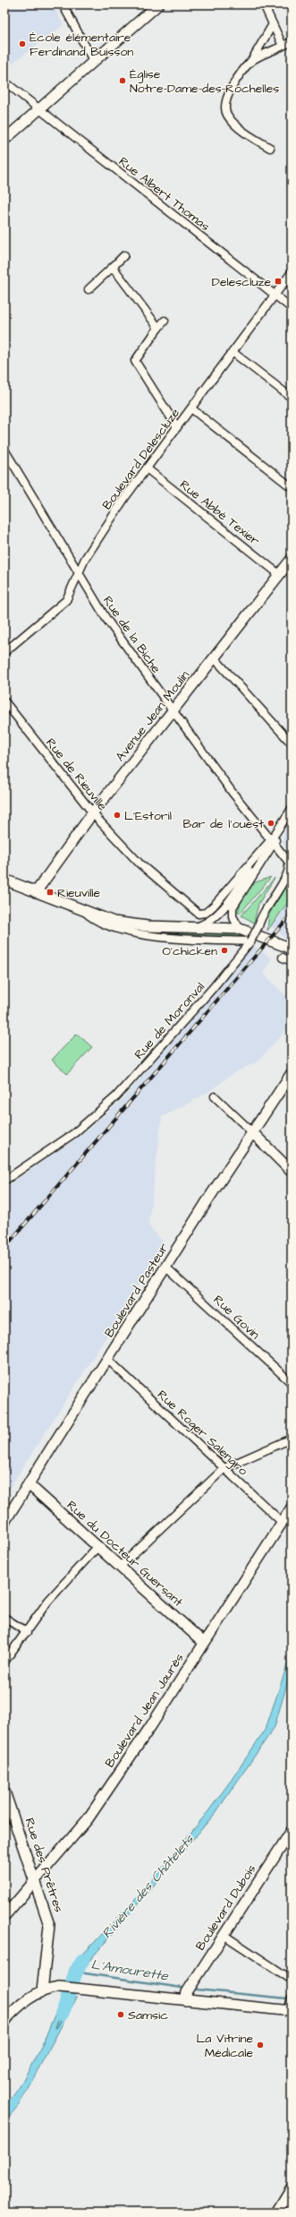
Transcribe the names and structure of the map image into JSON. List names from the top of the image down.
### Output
{
  "streets": {
    "street": [
      "Rue Albert Thomas",
      "Boulevard Delescluze",
      "Rue Abbé Texier",
      "Rue de la Biche",
      "Avenue Jean Moulin",
      "Rue de Rieuville",
      "Rue de Moronval",
      "Boulevard Pasteur",
      "Rue Govin",
      "Rue Roger Salengro",
      "Rue du Docteur Guersant",
      "Boulevard Jean Jaurès",
      "Rue des Prêtres",
      "Boulevard Dubois"
    ]
  },
  "crossings": [
    ["Rue Albert Thomas", "Boulevard Delescluze"],
    ["Boulevard Delescluze", "Rue Abbé Texier"],
    ["Boulevard Delescluze", "Rue de la Biche"],
    ["Rue Abbé Texier", "Avenue Jean Moulin"],
    ["Rue de la Biche", "Avenue Jean Moulin"],
    ["Rue de la Biche", "Rue de Rieuville"],
    ["Rue de la Biche", "Rue de Moronval"],
    ["Avenue Jean Moulin", "Rue de Rieuville"],
    ["Rue de Rieuville", "Rue de Moronval"],
    ["Boulevard Pasteur", "Rue Govin"],
    ["Boulevard Pasteur", "Rue Roger Salengro"],
    ["Boulevard Pasteur", "Rue du Docteur Guersant"],
    ["Rue Roger Salengro", "Boulevard Jean Jaurès"],
    ["Rue du Docteur Guersant", "Boulevard Jean Jaurès"],
    ["Boulevard Jean Jaurès", "Rue des Prêtres"]
  ],
  "water": ["Rivière des Châtelets", "L'Amourette"],
  "places": {
    "other": [
      "École élémentaire Ferdinand Buisson",
      "Église Notre-Dame-des-Rochelles",
      "L'Estoril",
      "Bar de l'ouest",
      "O'chicken",
      "Samsic",
      "La Vitrine Médicale"
    ],
    "transit": ["Delescluze", "Rieuville"]
  }
}
